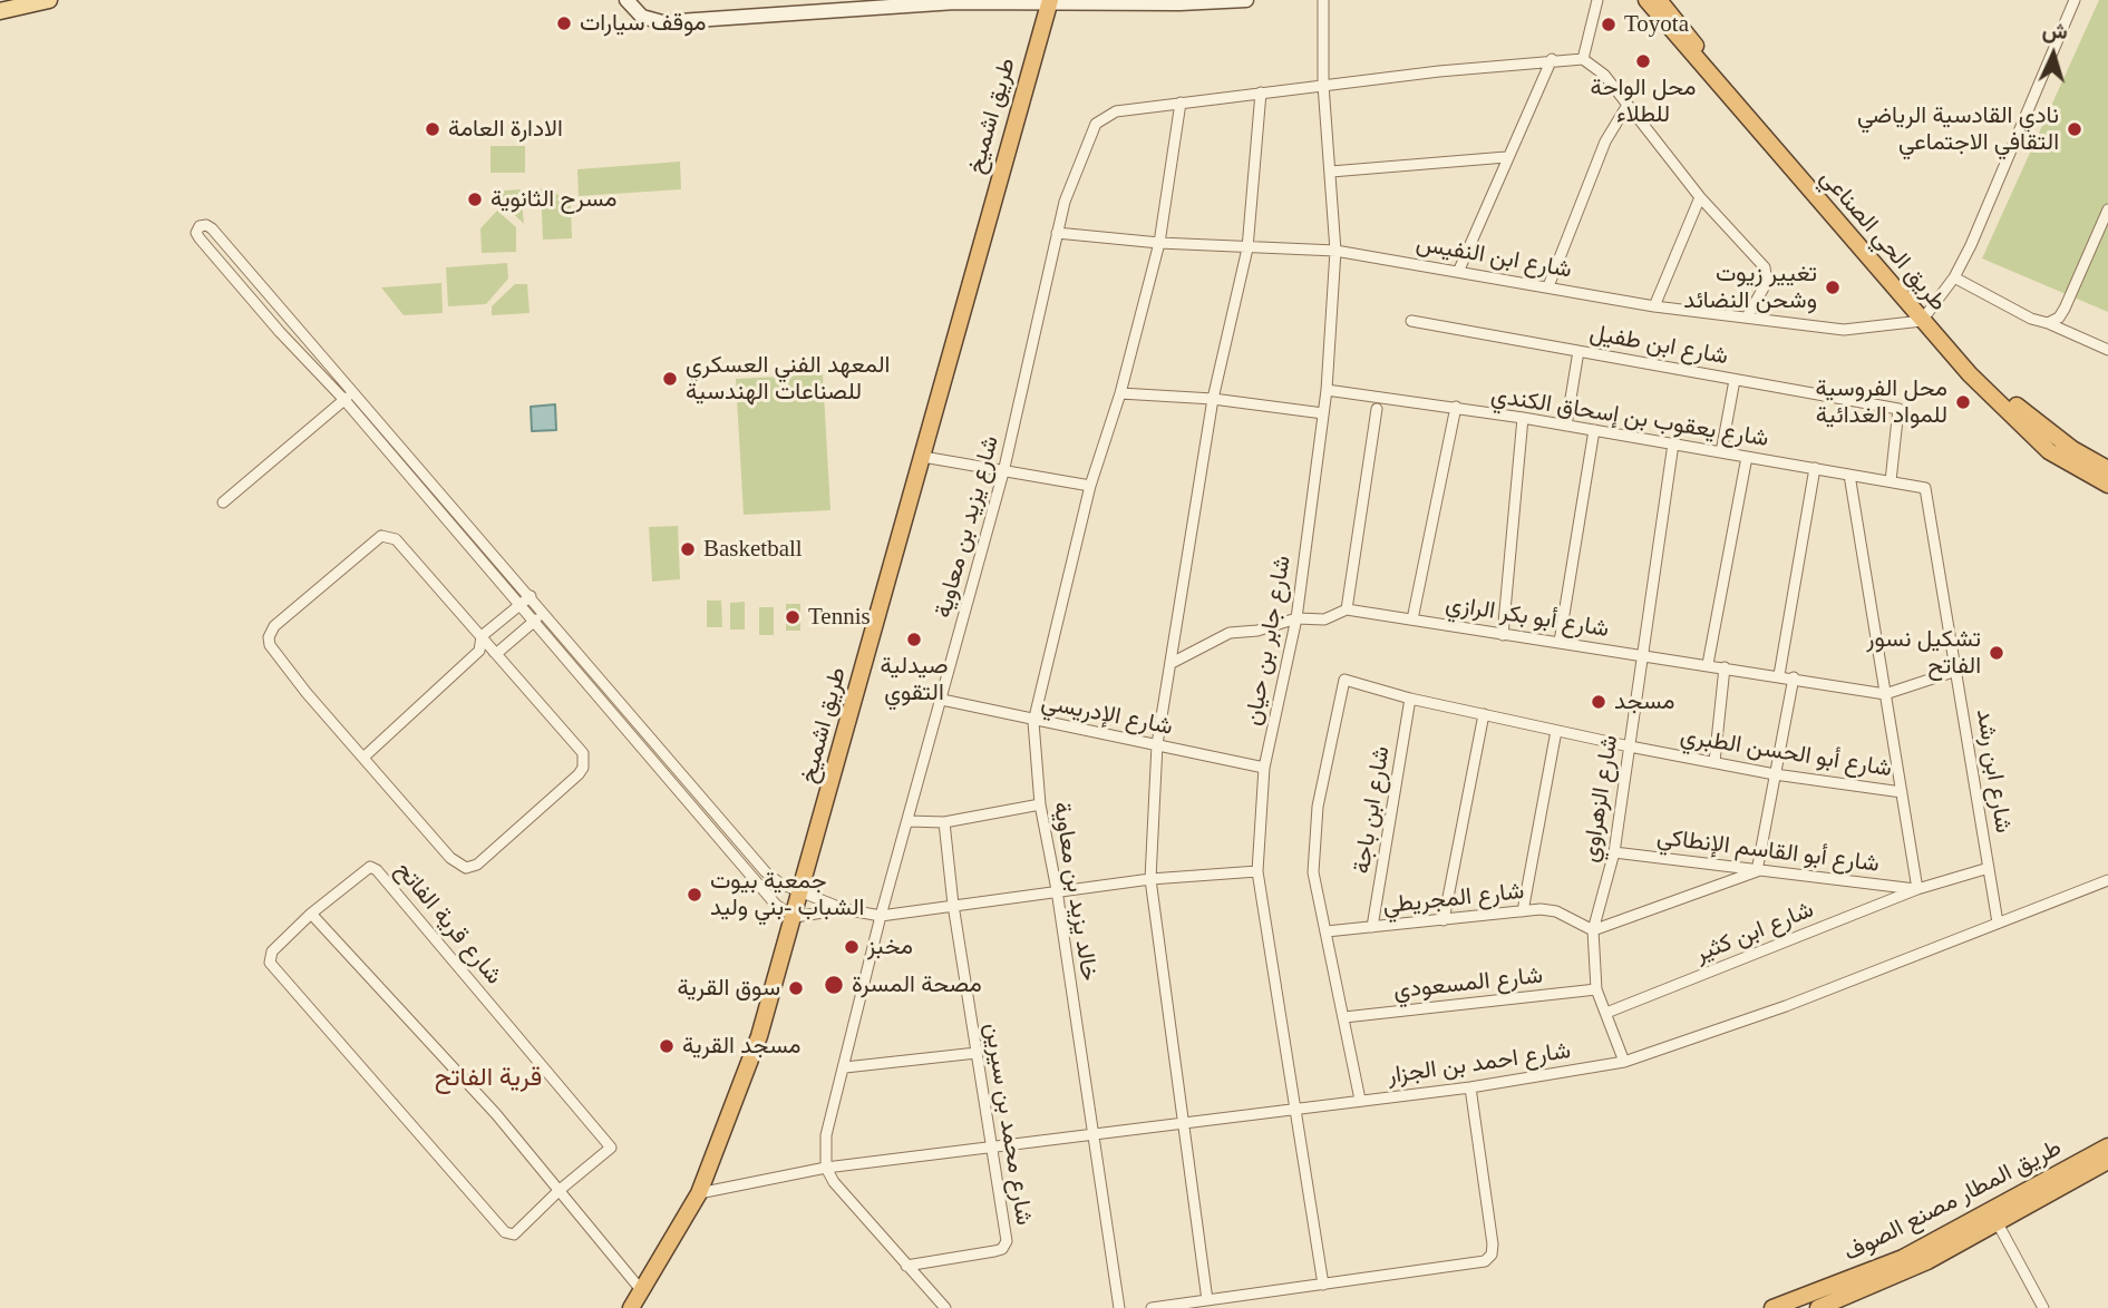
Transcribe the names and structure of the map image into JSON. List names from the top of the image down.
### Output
{
  "streets": {
    "highway": ["طريق اشميخ", "طريق الحي الصناعي", "طريق المطار مصنع الصوف"],
    "street": [
      "شارع ابن النفيس",
      "شارع ابن طفيل",
      "شارع يعقوب بن إسحاق الكندي",
      "شارع يزيد بن معاوية",
      "شارع أبو بكر الرازي",
      "شارع جابر بن حيان",
      "شارع الإدريسي",
      "شارع أبو الحسن الطبري",
      "شارع ابن رشد",
      "شارع الزهراوي",
      "شارع ابن باجة",
      "شارع أبو القاسم الإنطاكي",
      "خالد يزيد بن معاوية",
      "شارع المجريطي",
      "شارع قرية الفاتح",
      "شارع ابن كثير",
      "شارع المسعودي",
      "شارع احمد بن الجزار",
      "شارع محمد بن سيرين"
    ]
  },
  "crossings": [
    ["طريق اشميخ", "شارع احمد بن الجزار"],
    ["طريق الحي الصناعي", "شارع ابن النفيس"],
    ["شارع ابن النفيس", "شارع يزيد بن معاوية"],
    ["شارع ابن النفيس", "شارع جابر بن حيان"],
    ["شارع ابن النفيس", "خالد يزيد بن معاوية"],
    ["شارع ابن طفيل", "شارع يعقوب بن إسحاق الكندي"],
    ["شارع يعقوب بن إسحاق الكندي", "شارع جابر بن حيان"],
    ["شارع يعقوب بن إسحاق الكندي", "شارع ابن رشد"],
    ["شارع يعقوب بن إسحاق الكندي", "شارع الزهراوي"],
    ["شارع يزيد بن معاوية", "شارع جابر بن حيان"],
    ["شارع يزيد بن معاوية", "شارع الإدريسي"],
    ["شارع يزيد بن معاوية", "خالد يزيد بن معاوية"],
    ["شارع يزيد بن معاوية", "شارع احمد بن الجزار"],
    ["شارع أبو بكر الرازي", "شارع جابر بن حيان"],
    ["شارع أبو بكر الرازي", "شارع الزهراوي"],
    ["شارع جابر بن حيان", "شارع الإدريسي"],
    ["شارع جابر بن حيان", "شارع احمد بن الجزار"],
    ["شارع الإدريسي", "خالد يزيد بن معاوية"],
    ["شارع أبو الحسن الطبري", "شارع الزهراوي"],
    ["شارع أبو الحسن الطبري", "شارع ابن باجة"],
    ["شارع أبو الحسن الطبري", "شارع المجريطي"],
    ["شارع ابن رشد", "شارع ابن كثير"],
    ["شارع ابن رشد", "شارع احمد بن الجزار"],
    ["شارع الزهراوي", "شارع أبو القاسم الإنطاكي"],
    ["شارع الزهراوي", "شارع المجريطي"],
    ["شارع الزهراوي", "شارع ابن كثير"],
    ["شارع الزهراوي", "شارع المسعودي"],
    ["شارع الزهراوي", "شارع احمد بن الجزار"],
    ["شارع ابن باجة", "شارع المجريطي"],
    ["شارع أبو القاسم الإنطاكي", "شارع ابن كثير"],
    ["خالد يزيد بن معاوية", "شارع احمد بن الجزار"],
    ["شارع احمد بن الجزار", "شارع محمد بن سيرين"]
  ],
  "districts": ["قرية الفاتح"],
  "places": [
    "موقف سيارات",
    "Toyota",
    "محل الواحة للطلاء",
    "الادارة العامة",
    "نادي القادسية الرياضي التقافي الاجتماعي",
    "مسرح الثانوية",
    "تغيير زيوت وشحن النضائد",
    "المعهد الفني العسكري للصناعات الهندسية",
    "محل الفروسية للمواد الغدائية",
    "Basketball",
    "Tennis",
    "صيدلية التقوي",
    "تشكيل نسور الفاتح",
    "مسجد",
    "جمعية بيوت الشباب -بني وليد",
    "مخبز",
    "مصحة المسرة",
    "سوق القرية",
    "مسجد القرية"
  ],
  "north": "top"
}
